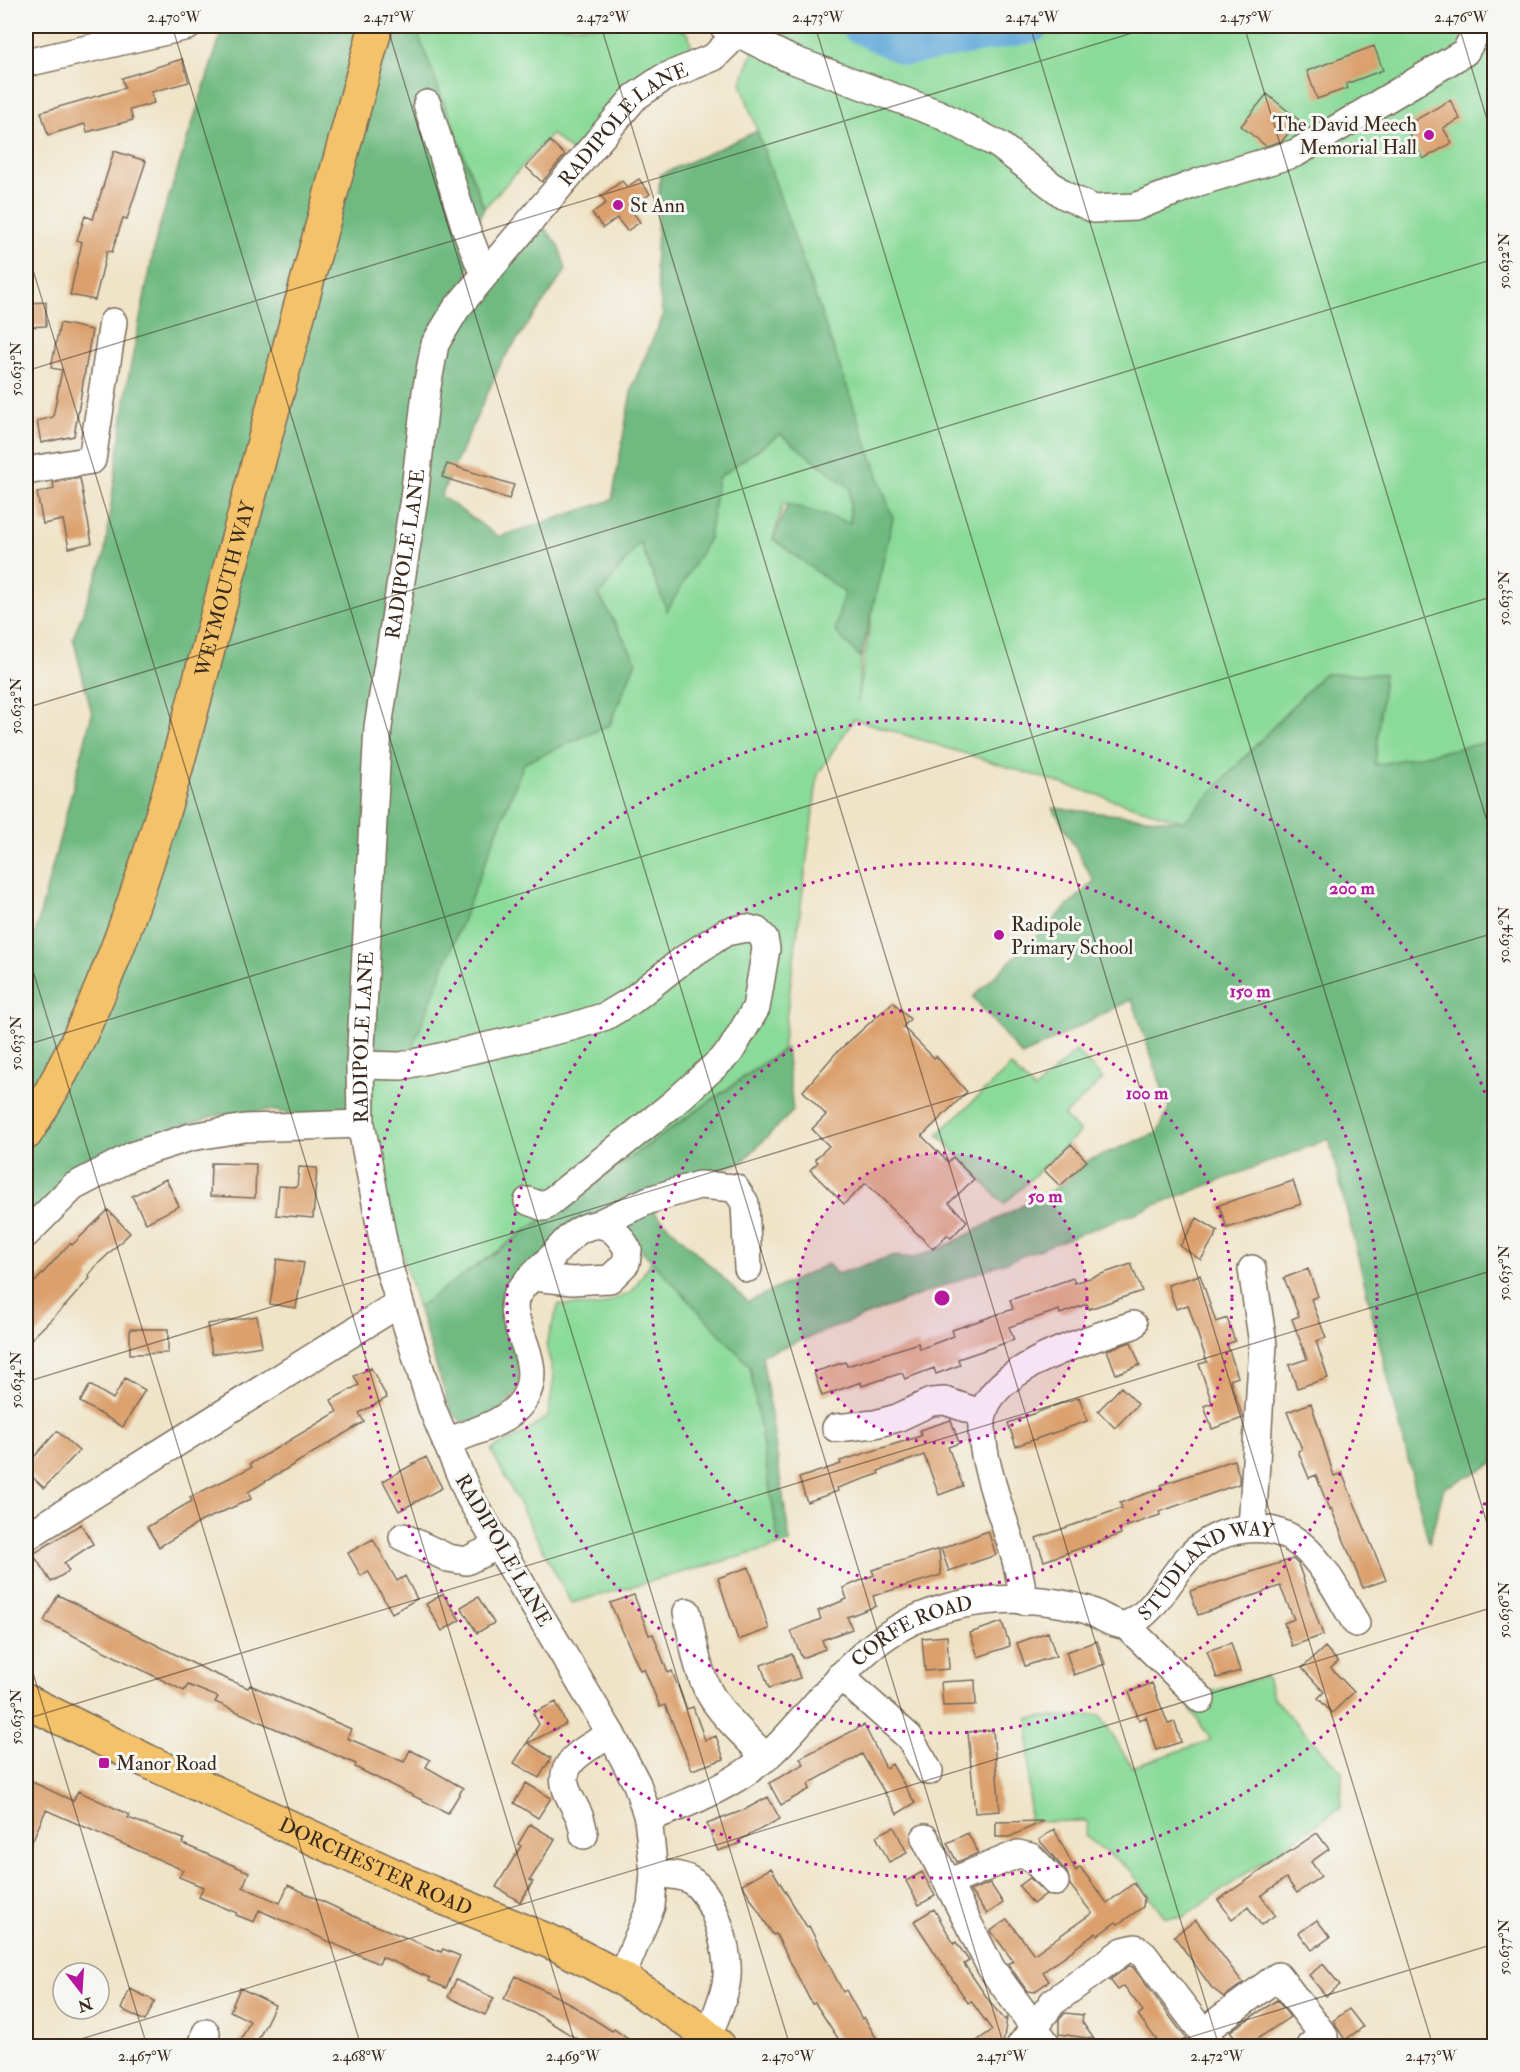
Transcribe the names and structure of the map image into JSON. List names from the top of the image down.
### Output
{
  "streets": {
    "main road": ["WEYMOUTH WAY", "DORCHESTER ROAD"],
    "street": ["RADIPOLE LANE", "STUDLAND WAY", "CORFE ROAD"]
  },
  "crossings": [
    ["RADIPOLE LANE", "CORFE ROAD"],
    ["RADIPOLE LANE", "DORCHESTER ROAD"],
    ["STUDLAND WAY", "CORFE ROAD"]
  ],
  "places": {
    "other": ["The David Meech Memorial Hall", "St Ann", "Radipole Primary School"],
    "transit": ["Manor Road"]
  },
  "north": "bottom",
  "coordinates": [
    "2.470°W",
    "2.471°W",
    "2.472°W",
    "2.473°W",
    "2.474°W",
    "2.475°W",
    "2.476°W",
    "50.632°N",
    "50.631°N",
    "50.633°N",
    "50.634°N",
    "50.635°N",
    "50.636°N",
    "50.637°N",
    "2.467°W",
    "2.468°W",
    "2.469°W"
  ],
  "rings": [
    "200 m",
    "150 m",
    "100 m",
    "50 m"
  ]
}
